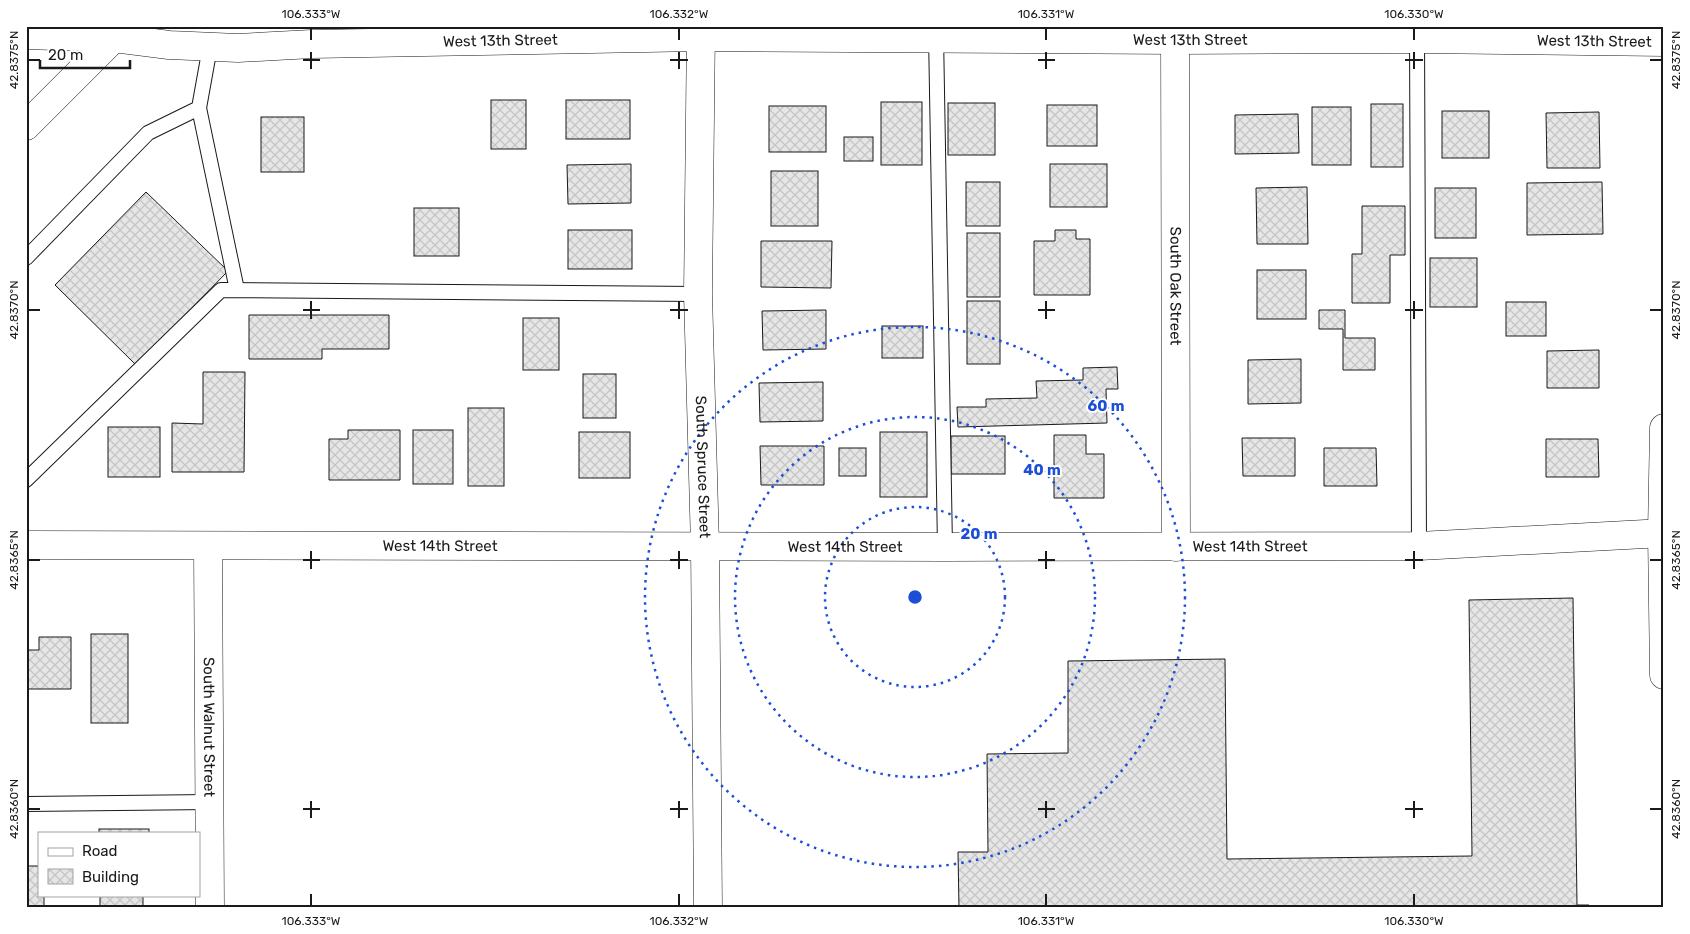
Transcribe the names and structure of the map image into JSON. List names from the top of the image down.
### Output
{
  "streets": {
    "street": [
      "West 13th Street",
      "South Oak Street",
      "South Spruce Street",
      "West 14th Street",
      "South Walnut Street"
    ]
  },
  "crossings": [
    ["West 13th Street", "South Oak Street"],
    ["West 13th Street", "South Spruce Street"],
    ["South Oak Street", "West 14th Street"],
    ["South Spruce Street", "West 14th Street"],
    ["West 14th Street", "South Walnut Street"]
  ],
  "legend": ["Road", "Building"],
  "scale_bar": "20 m",
  "coordinates": [
    "106.333°W",
    "106.332°W",
    "106.331°W",
    "106.330°W",
    "42.8375°N",
    "42.8370°N",
    "42.8365°N",
    "42.8360°N"
  ],
  "rings": ["60 m", "40 m", "20 m"]
}
